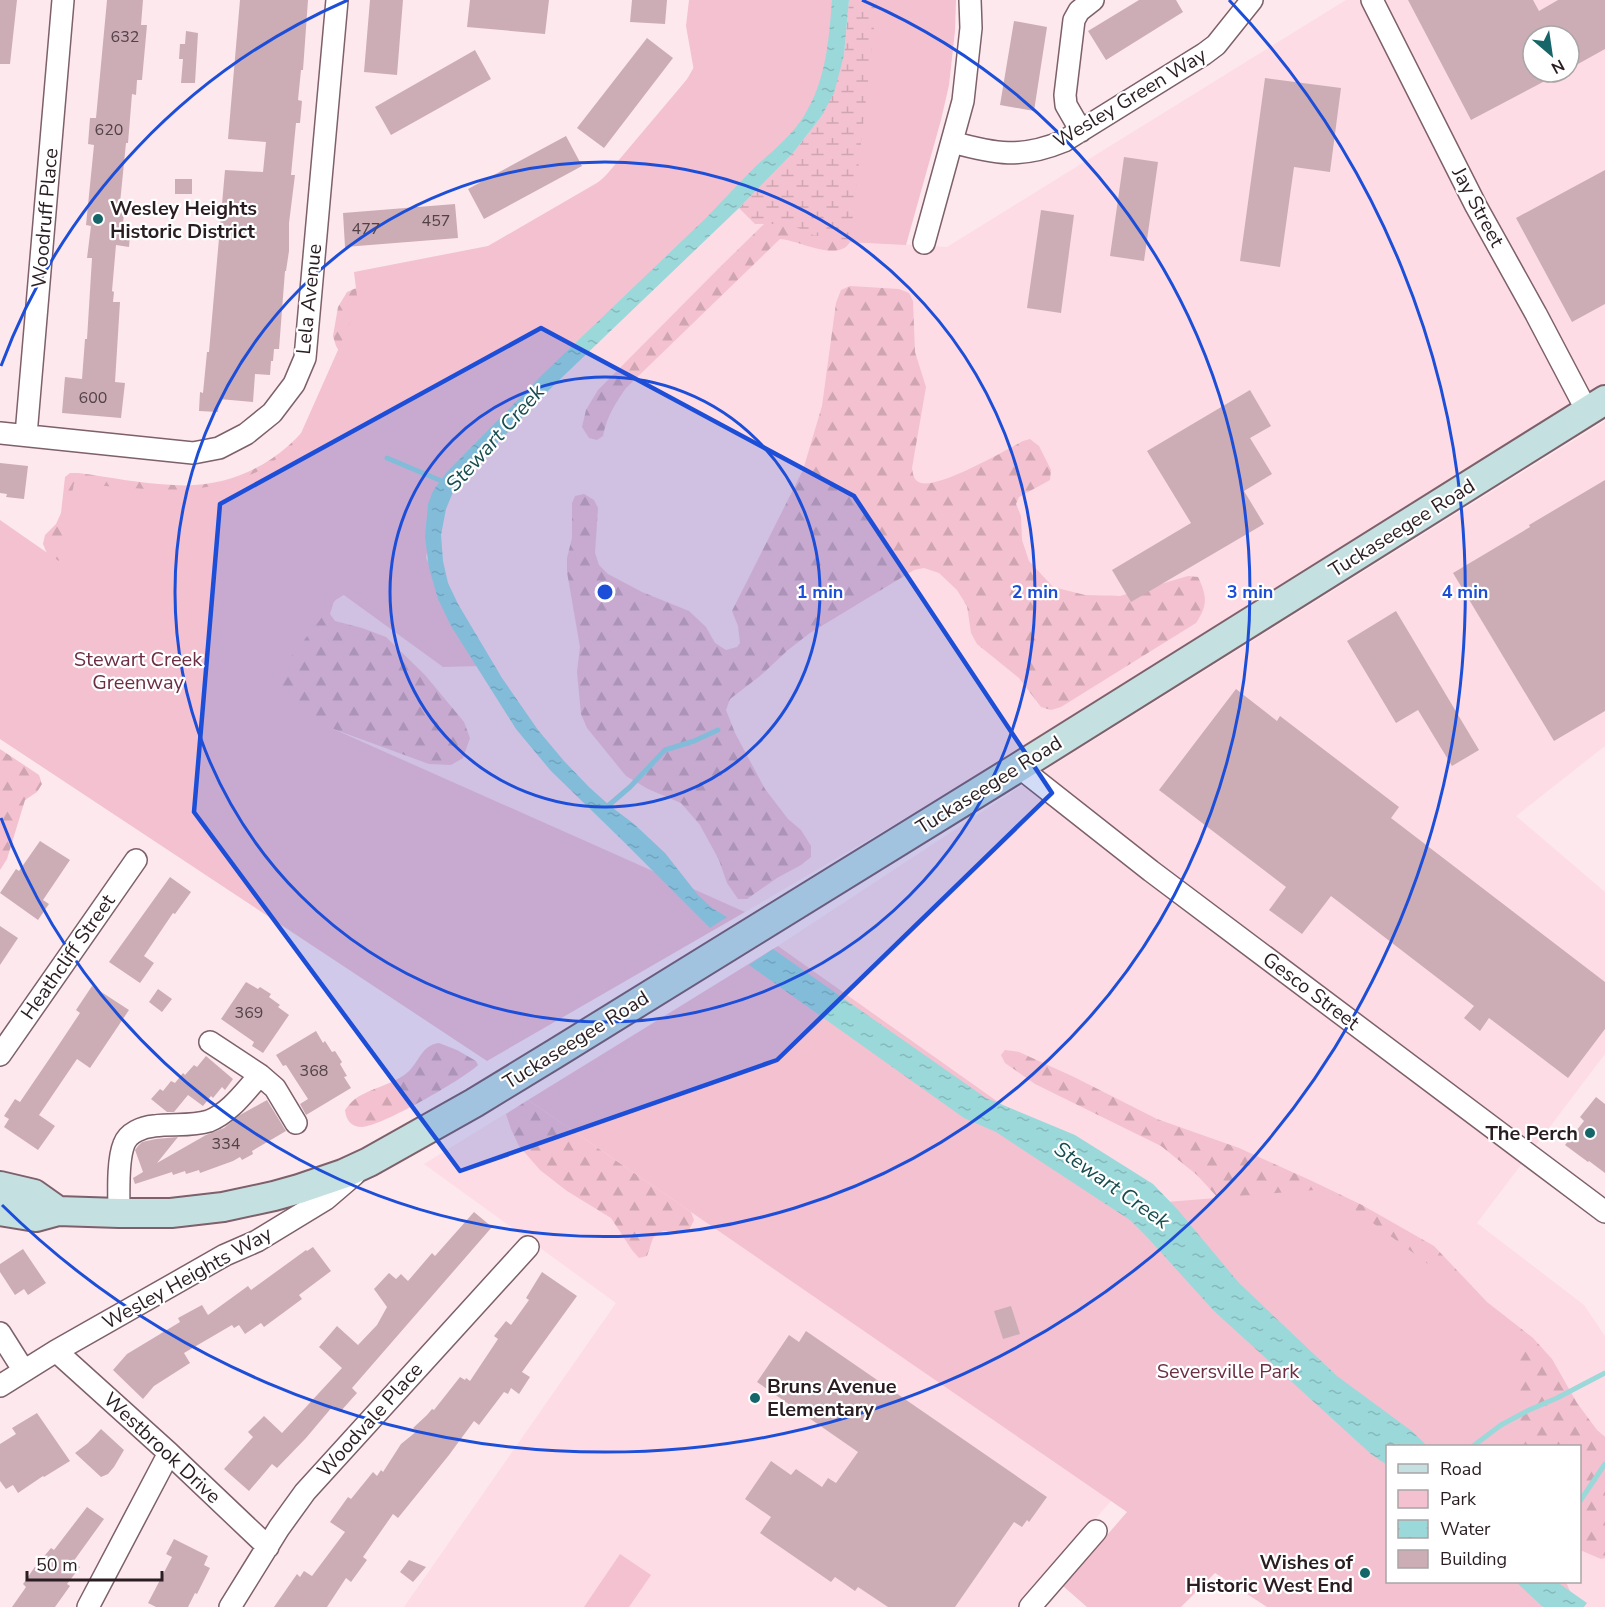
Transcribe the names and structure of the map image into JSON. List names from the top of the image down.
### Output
{
  "streets": {
    "main road": ["Tuckaseegee Road"],
    "street": [
      "Wesley Green Way",
      "Jay Street",
      "Woodruff Place",
      "Lela Avenue",
      "Heathcliff Street",
      "Gesco Street",
      "Wesley Heights Way",
      "Woodvale Place",
      "Westbrook Drive"
    ]
  },
  "crossings": [
    ["Jay Street", "Tuckaseegee Road"],
    ["Woodruff Place", "Lela Avenue"],
    ["Tuckaseegee Road", "Gesco Street"],
    ["Tuckaseegee Road", "Wesley Heights Way"],
    ["Wesley Heights Way", "Westbrook Drive"],
    ["Woodvale Place", "Westbrook Drive"]
  ],
  "water": ["Stewart Creek"],
  "parks": ["Stewart Creek Greenway", "Seversville Park"],
  "places": [
    "Wesley Heights Historic District",
    "The Perch",
    "Bruns Avenue Elementary",
    "Wishes of Historic West End"
  ],
  "house_numbers": [
    "632",
    "620",
    "457",
    "477",
    "600",
    "369",
    "368",
    "334"
  ],
  "legend": [
    "Road",
    "Park",
    "Water",
    "Building"
  ],
  "scale_bar": "50 m",
  "north": "bottom right",
  "rings": [
    "1 min",
    "2 min",
    "3 min",
    "4 min"
  ]
}
